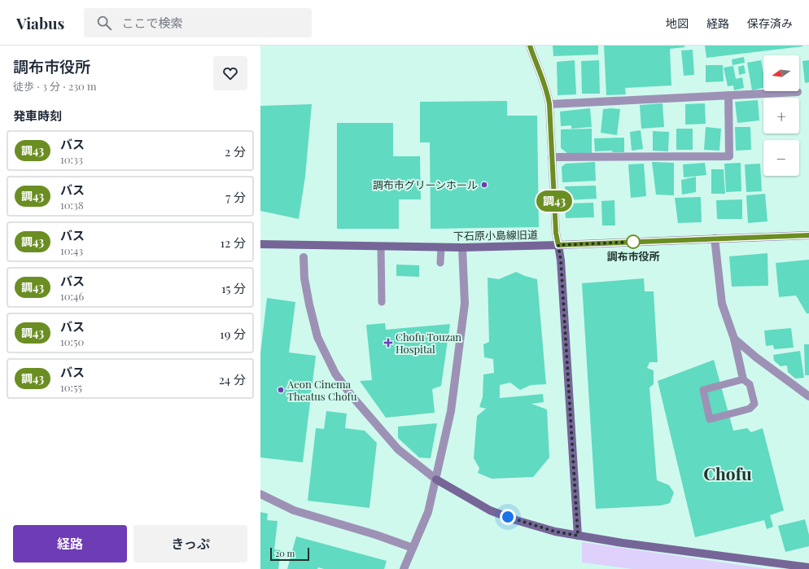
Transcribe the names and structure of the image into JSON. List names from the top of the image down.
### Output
{
  "streets": {
    "street": ["下石原小島線旧道"]
  },
  "districts": ["Chofu"],
  "places": {
    "other": ["調布市グリーンホール", "調布市役所", "Aeon Cinema Theatus Chofu"],
    "health": ["Chofu Touzan Hospital"]
  },
  "lines": ["bus line 調43"],
  "scale_bar": "20 m",
  "north": "left",
  "page": {
    "header": "Viabus",
    "search": "ここで検索",
    "nav": ["地図", "経路", "保存済み"],
    "heading": [
      ["調布市役所", "徒歩 · 3 分 · 230 m"],
      "発車時刻"
    ],
    "on_map": "調43",
    "map_buttons": ["+", "−"],
    "list": [
      {
        "mark": "調43",
        "name": "バス",
        "note": "10:33",
        "value": "2 分"
      },
      {
        "mark": "調43",
        "name": "バス",
        "note": "10:38",
        "value": "7 分"
      },
      {
        "mark": "調43",
        "name": "バス",
        "note": "10:43",
        "value": "12 分"
      },
      {
        "mark": "調43",
        "name": "バス",
        "note": "10:46",
        "value": "15 分"
      },
      {
        "mark": "調43",
        "name": "バス",
        "note": "10:50",
        "value": "19 分"
      },
      {
        "mark": "調43",
        "name": "バス",
        "note": "10:55",
        "value": "24 分"
      }
    ],
    "buttons": ["経路", "きっぷ"],
    "scale": "20 m"
  }
}
